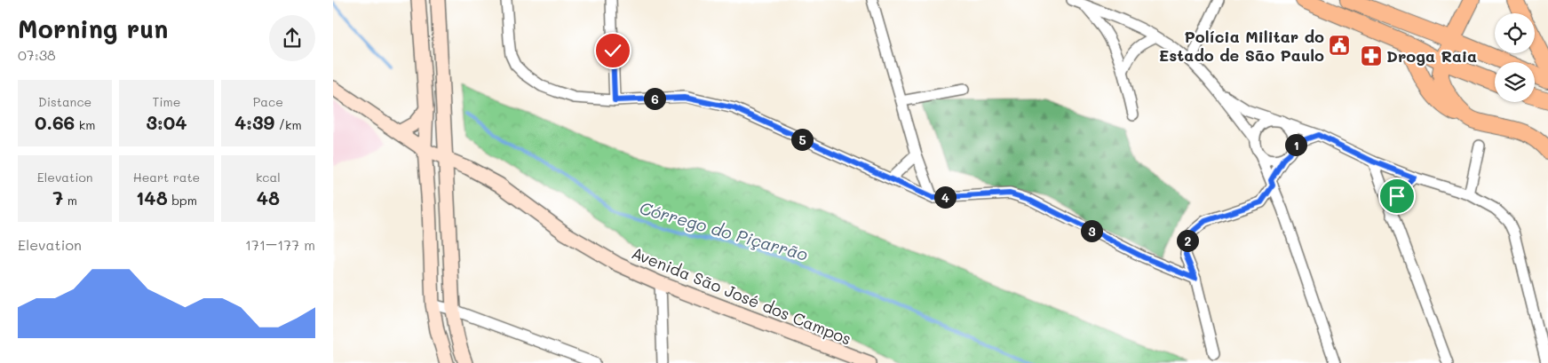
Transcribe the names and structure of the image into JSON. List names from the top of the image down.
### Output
{
  "streets": {
    "main road": ["Avenida São José dos Campos"]
  },
  "water": ["Córrego do Piçarrão"],
  "places": {
    "public building": ["Polícia Militar do Estado de São Paulo"],
    "pharmacy": ["Droga Raia"]
  },
  "page": {
    "heading": ["Morning run", "07:38"],
    "stats": [
      ["Distance", "0.66 km"],
      ["Time", "3:04"],
      ["Pace", "4:39 /km"],
      ["Elevation", "7 m"],
      ["Heart rate", "148 bpm"],
      ["kcal", "48"]
    ],
    "pins": [
      "6",
      "5",
      "1",
      "4",
      "3",
      "2"
    ],
    "chart": ["Elevation", "171–177 m"]
  }
}
